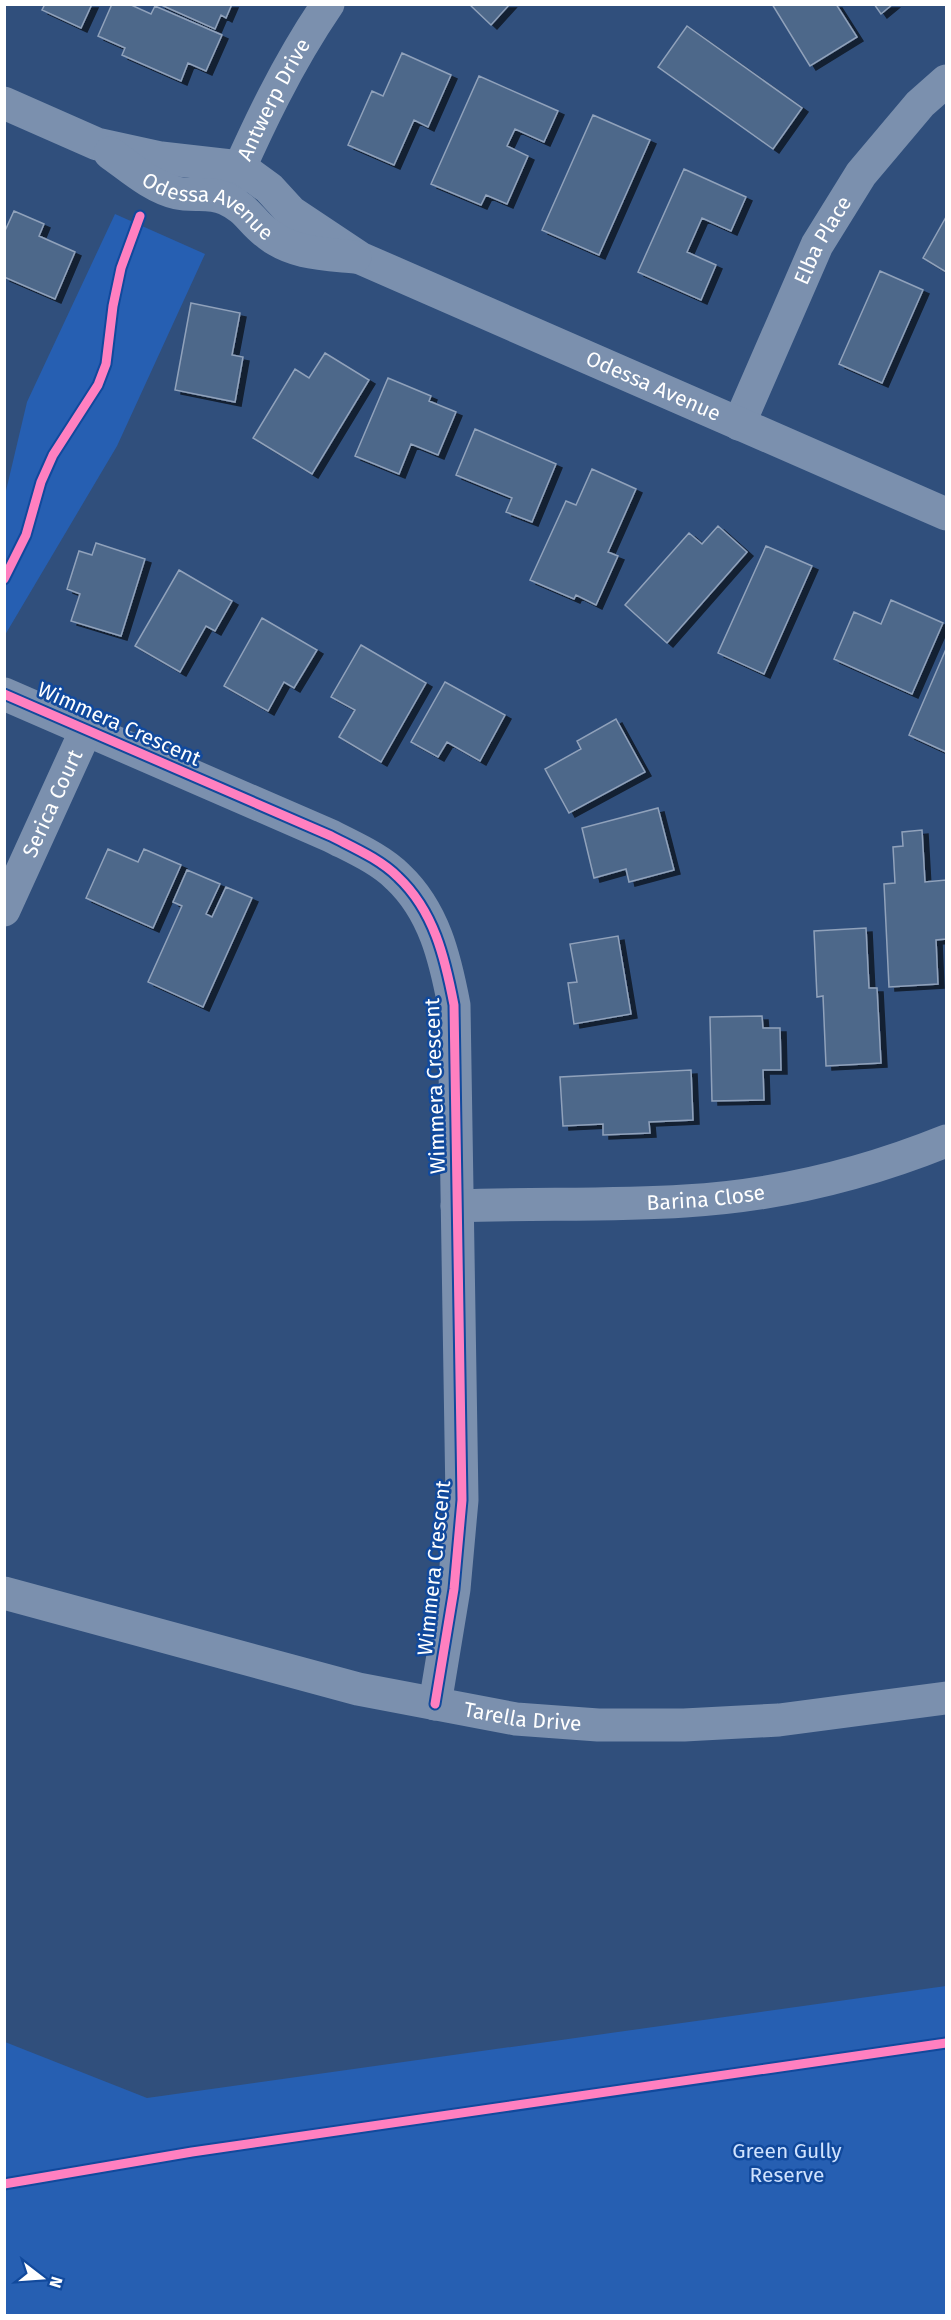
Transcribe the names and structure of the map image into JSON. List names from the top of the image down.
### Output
{
  "streets": {
    "street": [
      "Antwerp Drive",
      "Odessa Avenue",
      "Elba Place",
      "Wimmera Crescent",
      "Serica Court",
      "Barina Close",
      "Tarella Drive"
    ]
  },
  "crossings": [
    ["Antwerp Drive", "Odessa Avenue"],
    ["Odessa Avenue", "Elba Place"],
    ["Wimmera Crescent", "Serica Court"],
    ["Wimmera Crescent", "Barina Close"],
    ["Wimmera Crescent", "Tarella Drive"]
  ],
  "parks": ["Green Gully Reserve"],
  "north": "right"
}
